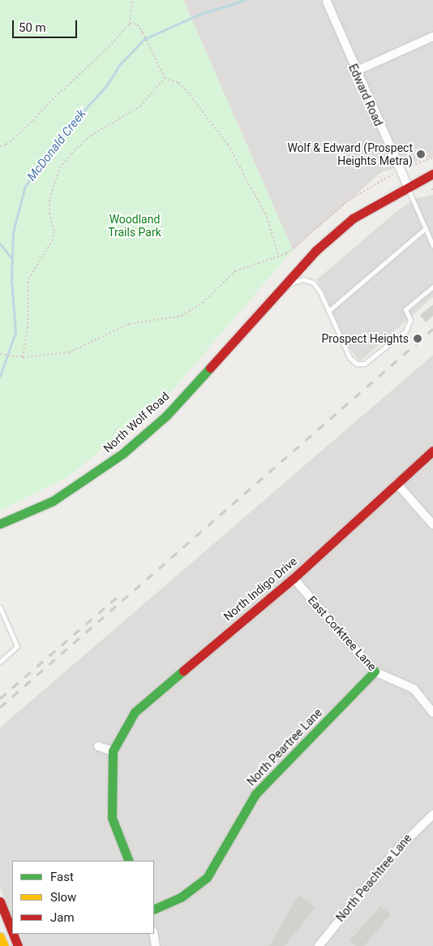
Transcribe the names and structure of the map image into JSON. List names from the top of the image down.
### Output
{
  "streets": {
    "street": [
      "Edward Road",
      "North Wolf Road",
      "North Indigo Drive",
      "East Corktree Lane",
      "North Peartree Lane",
      "North Peachtree Lane"
    ]
  },
  "crossings": [
    ["Edward Road", "North Wolf Road"],
    ["North Indigo Drive", "East Corktree Lane"],
    ["East Corktree Lane", "North Peartree Lane"]
  ],
  "water": ["McDonald Creek"],
  "parks": ["Woodland Trails Park"],
  "places": ["Wolf & Edward (Prospect Heights Metra)", "Prospect Heights"],
  "legend": ["Fast", "Slow", "Jam"],
  "scale_bar": "50 m"
}
